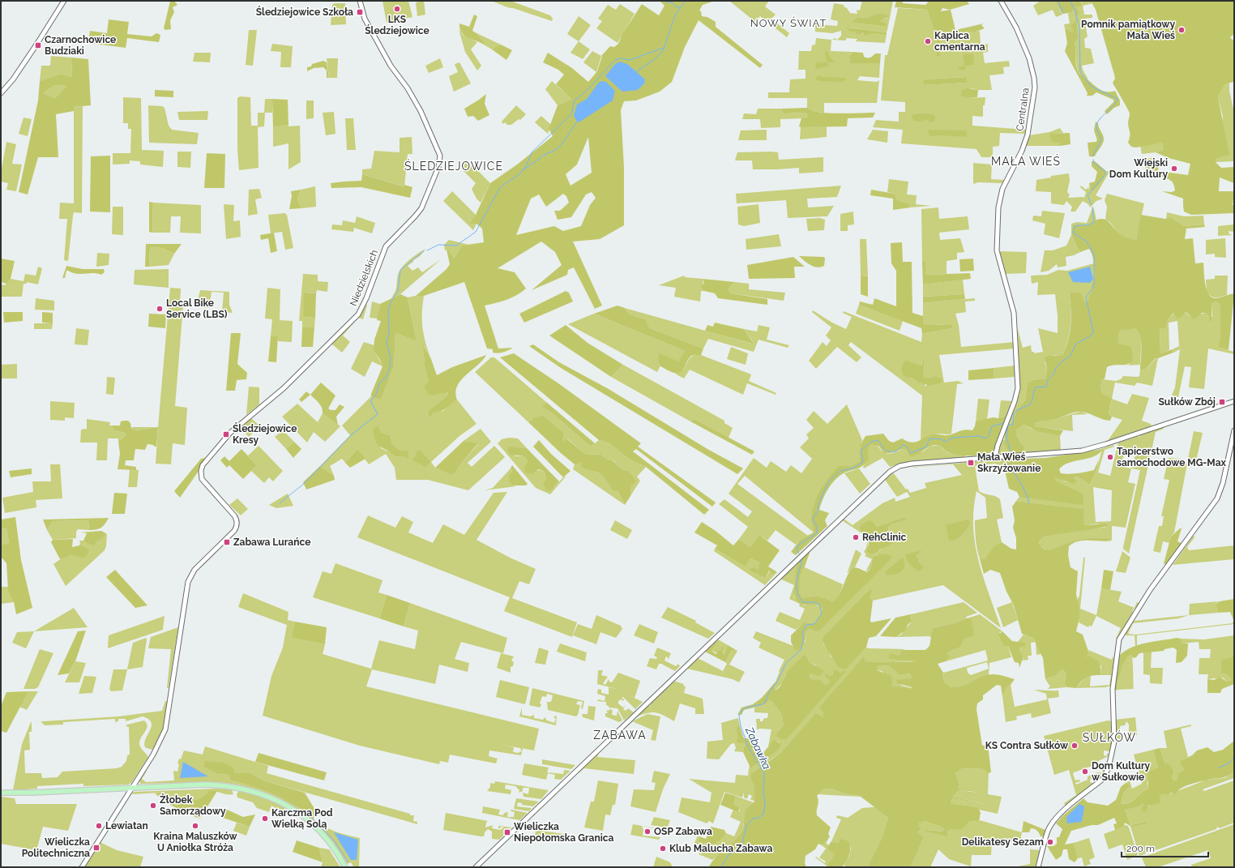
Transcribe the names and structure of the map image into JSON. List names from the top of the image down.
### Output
{
  "streets": {
    "street": ["Centralna", "Niedzielskich"]
  },
  "districts": [
    "NOWY ŚWIAT",
    "MAŁA WIEŚ",
    "ŚLEDZIEJOWICE",
    "ZABAWA",
    "SUŁKÓW"
  ],
  "water": ["Zabawka"],
  "places": {
    "other": [
      "LKS Śledziejowice",
      "Pomnik pamiątkowy Mała Wieś",
      "Kaplica cmentarna",
      "Wiejski Dom Kultury",
      "Local Bike Service (LBS)",
      "Tapicerstwo samochodowe MG-Max",
      "RehClinic",
      "KS Contra Sułków",
      "Dom Kultury w Sułkowie",
      "Żłobek Samorządowy",
      "Karczma Pod Wielką Solą",
      "Lewiatan",
      "Kraina Maluszków U Aniołka Stróża",
      "OSP Zabawa",
      "Delikatesy Sezam",
      "Klub Malucha Zabawa"
    ],
    "transit": [
      "Śledziejowice Szkoła",
      "Czarnochowice Budziaki",
      "Sułków Zbój",
      "Śledziejowice Kresy",
      "Mała Wieś Skrzyżowanie",
      "Zabawa Lurańce",
      "Wieliczka Niepołomska Granica",
      "Wieliczka Politechniczna"
    ]
  },
  "scale_bar": "200 m"
}
